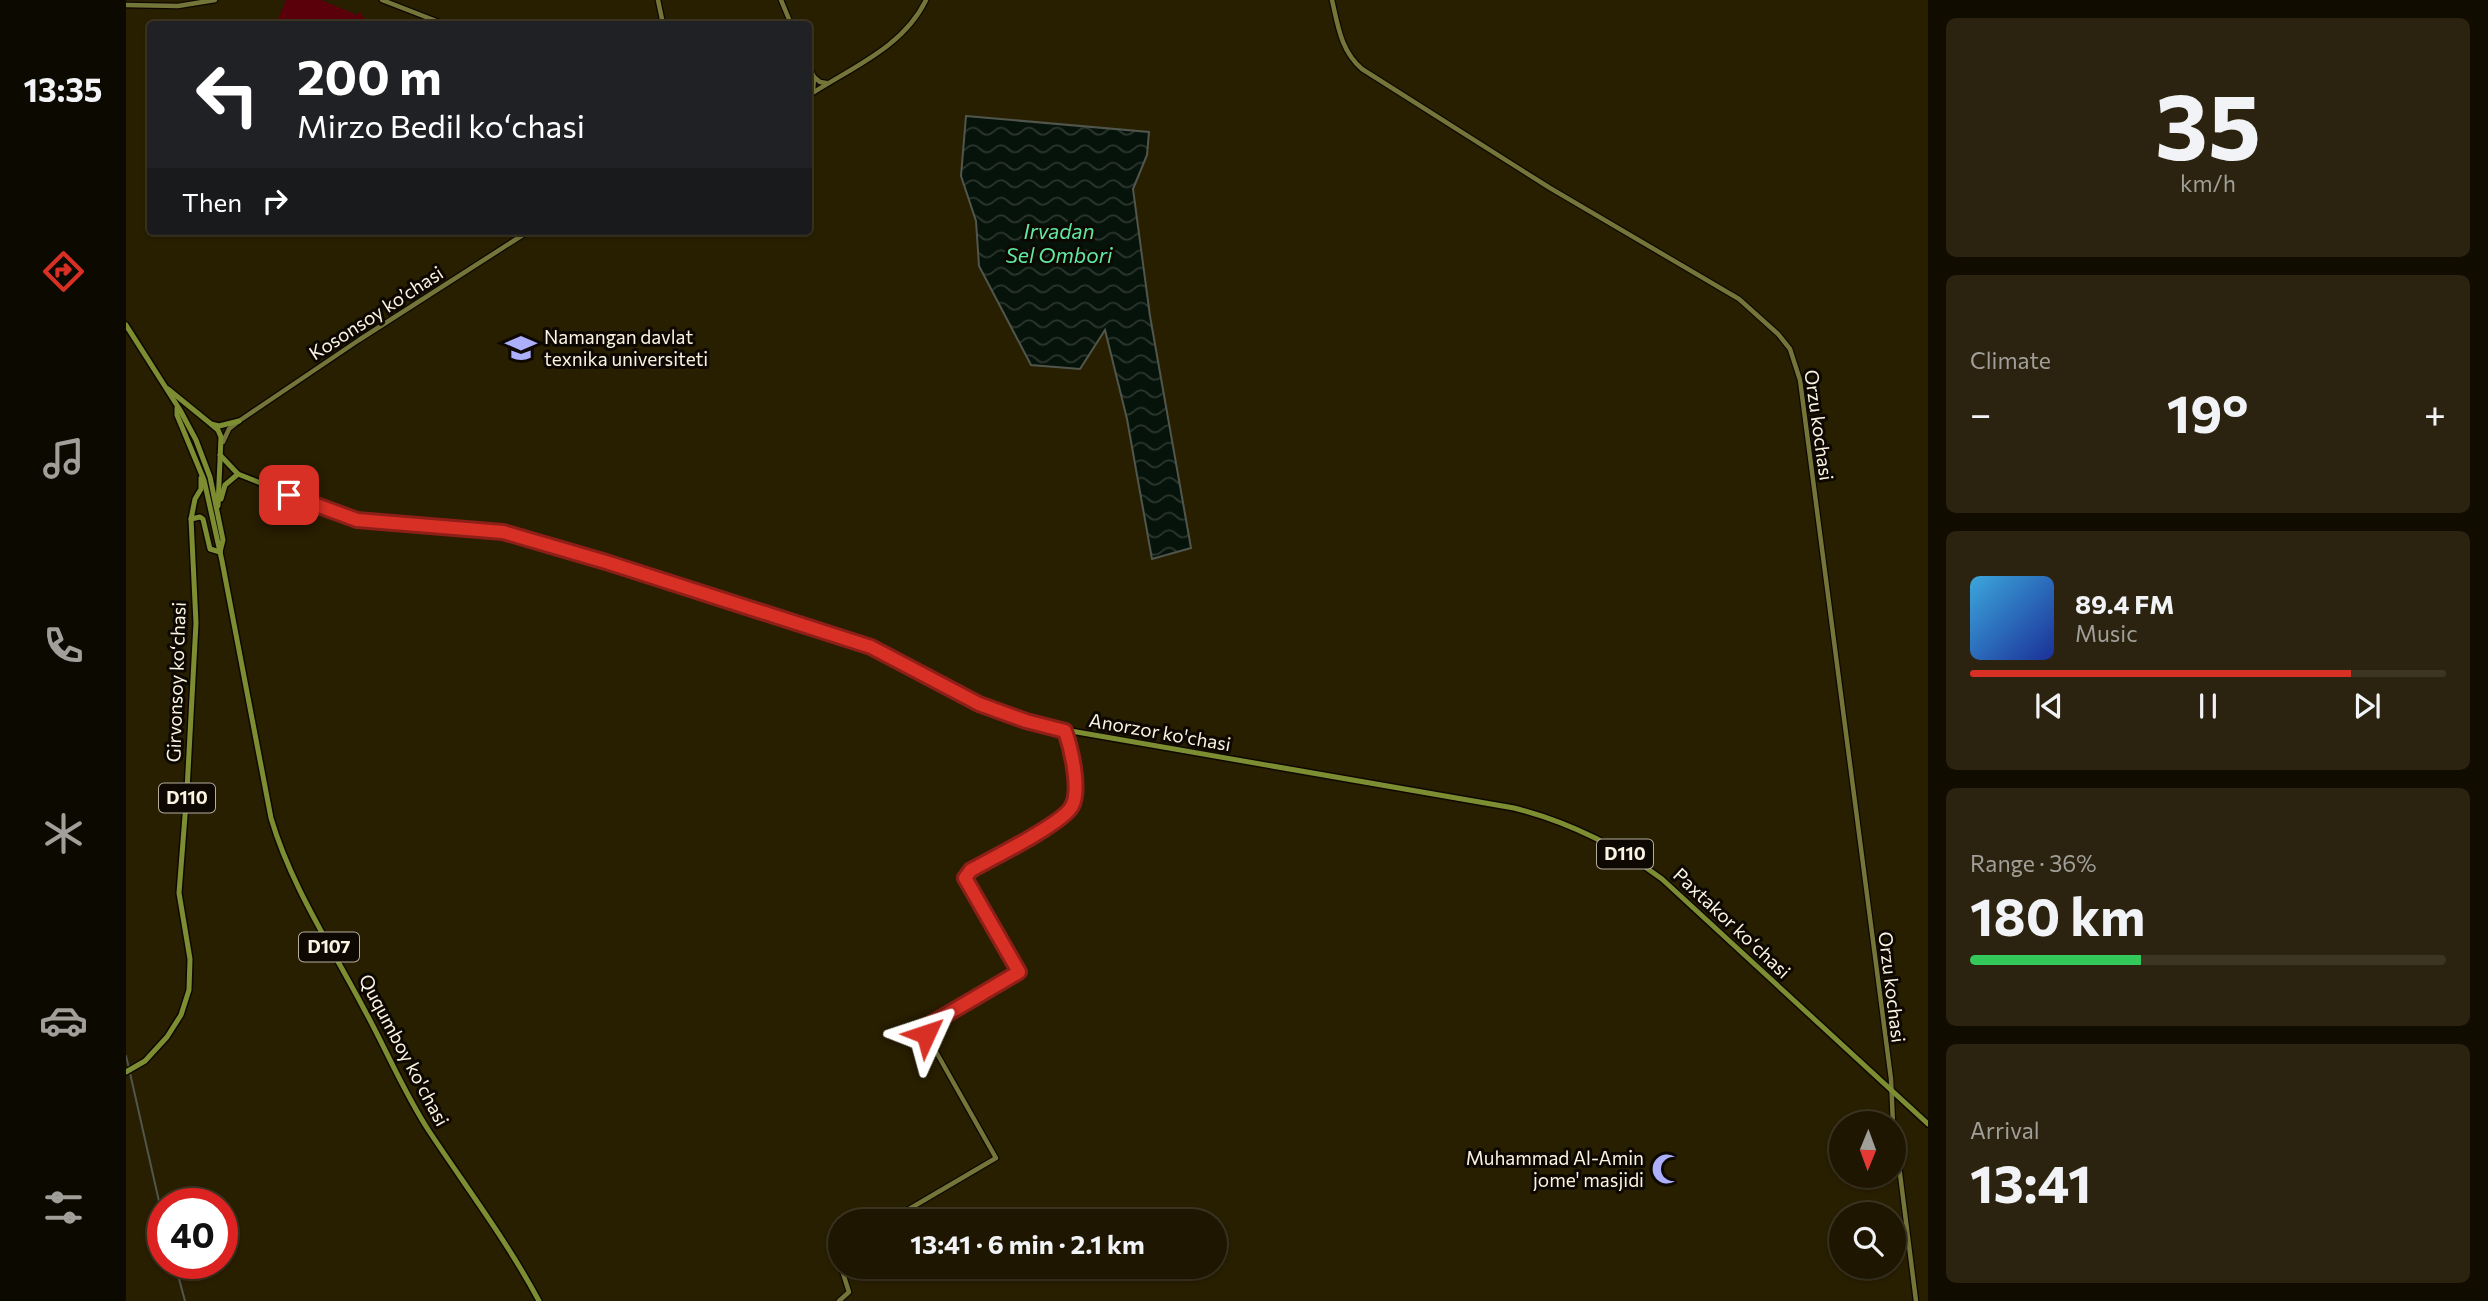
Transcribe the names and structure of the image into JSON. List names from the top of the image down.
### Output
{
  "streets": {
    "main road": [
      "Kosonsoy ko’chasi",
      "Orzu kochasi",
      "Girvonsoy koʻchasi",
      "Anorzor ko'chasi",
      "D110",
      "Paxtakor koʻchasi",
      "D107",
      "Ququmboy ko'chasi"
    ]
  },
  "crossings": [
    ["Orzu kochasi", "D110"],
    ["Orzu kochasi", "Paxtakor koʻchasi"],
    ["Girvonsoy koʻchasi", "D110"],
    ["Anorzor ko'chasi", "D110"],
    ["Anorzor ko'chasi", "Paxtakor koʻchasi"],
    ["D110", "Paxtakor koʻchasi"],
    ["D110", "D107"],
    ["D107", "Ququmboy ko'chasi"]
  ],
  "water": ["Irvadan Sel Ombori"],
  "places": {
    "school or university": ["Namangan davlat texnika universiteti"],
    "mosque": ["Muhammad Al-Amin jome' masjidi"]
  },
  "north": "bottom",
  "page": {
    "tabs": "13:35",
    "tile": [
      ["35", "km/h"],
      "Climate",
      ["Range · 36%", "180 km"],
      ["Arrival", "13:41"]
    ],
    "turn": ["200 m", "Mirzo Bedil koʻchasi"],
    "then": "Then",
    "heat": ["−", "19°", "+"],
    "song": ["89.4 FM", "Music"],
    "limit": "40",
    "trip": "13:41 · 6 min · 2.1 km"
  }
}
